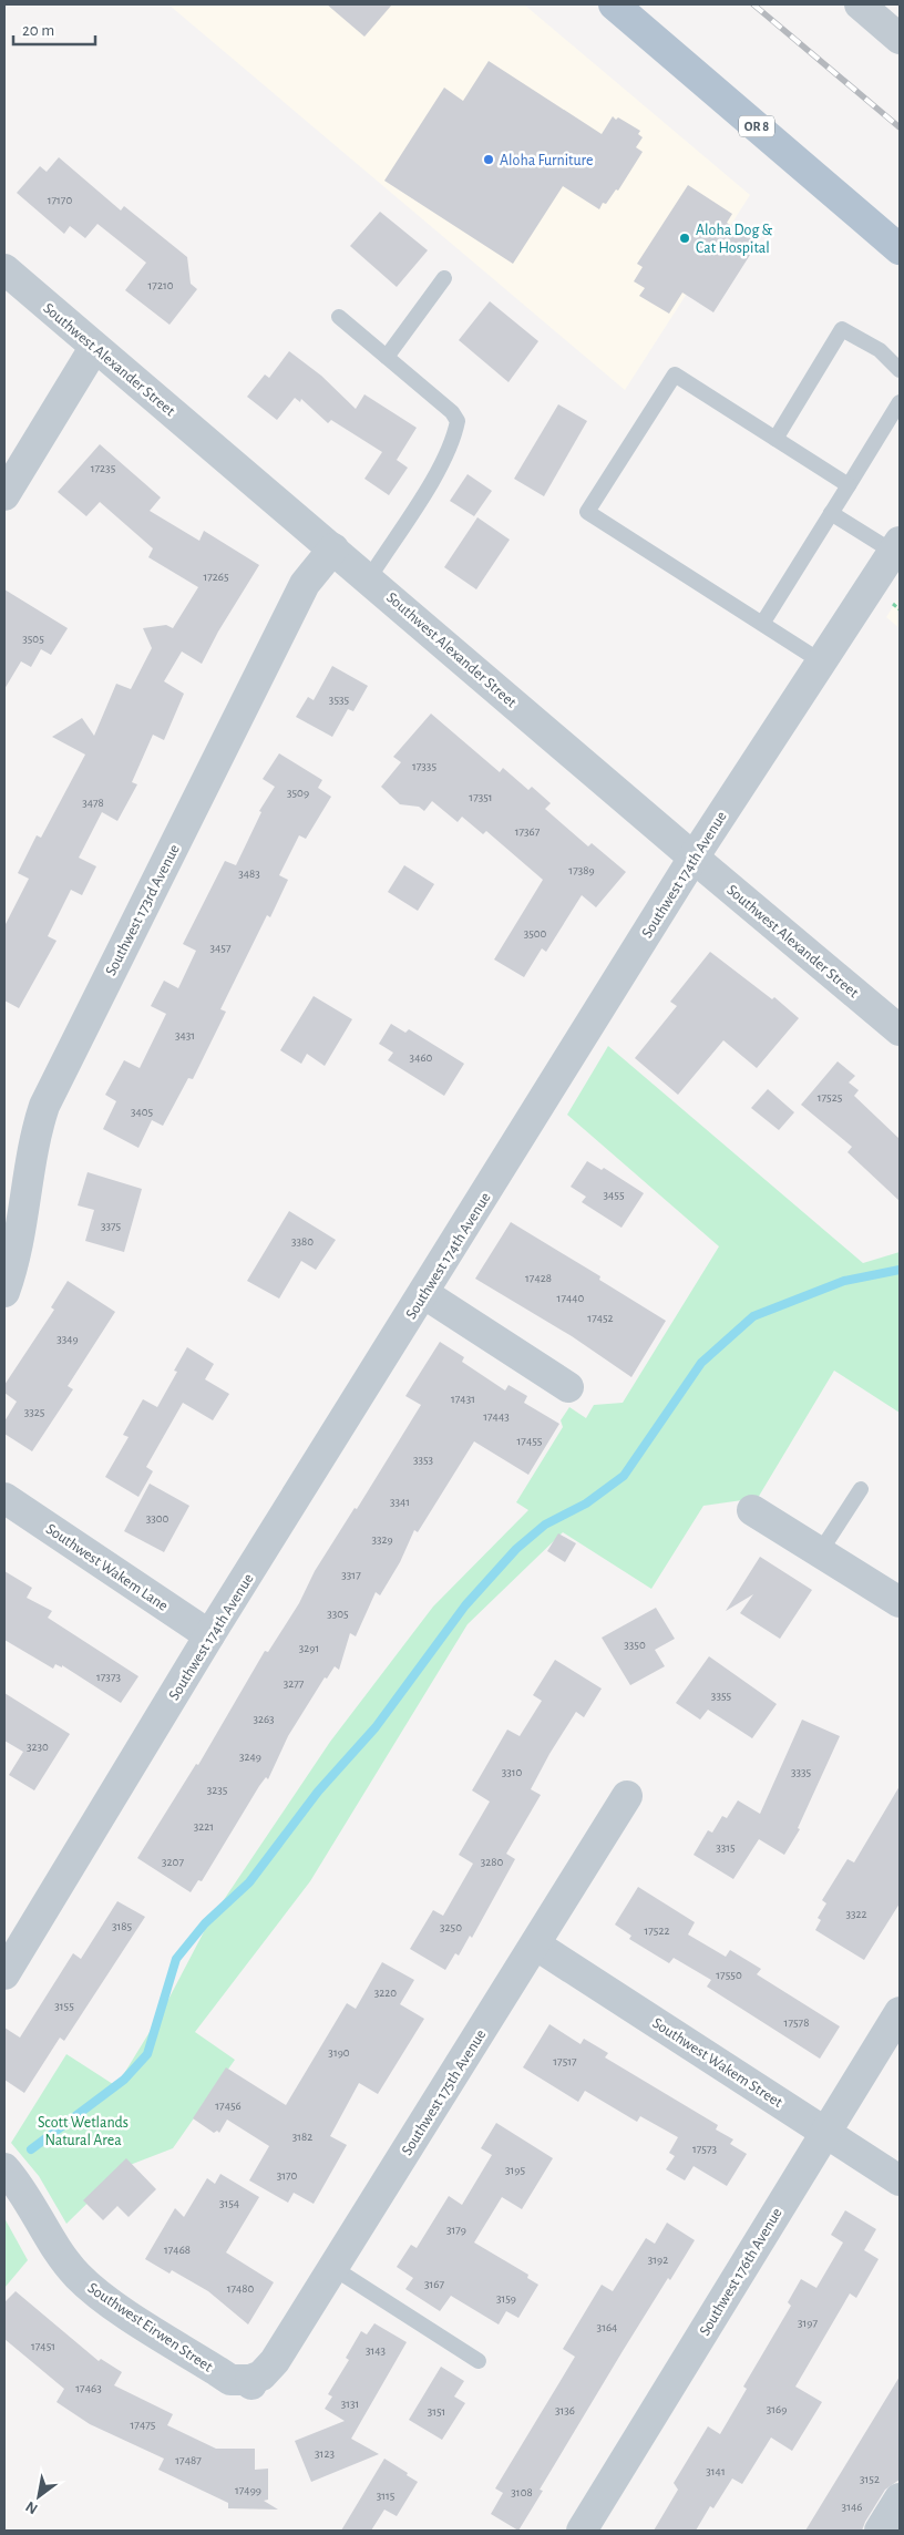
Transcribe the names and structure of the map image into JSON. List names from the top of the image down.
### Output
{
  "streets": {
    "main road": ["OR 8"],
    "street": [
      "Southwest Alexander Street",
      "Southwest 174th Avenue",
      "Southwest 173rd Avenue",
      "Southwest Wakem Lane",
      "Southwest Wakem Street",
      "Southwest 175th Avenue",
      "Southwest 176th Avenue",
      "Southwest Eirwen Street"
    ]
  },
  "crossings": [
    ["Southwest Alexander Street", "Southwest 174th Avenue"],
    ["Southwest Alexander Street", "Southwest 173rd Avenue"],
    ["Southwest 174th Avenue", "Southwest Wakem Lane"],
    ["Southwest Wakem Street", "Southwest 175th Avenue"],
    ["Southwest Wakem Street", "Southwest 176th Avenue"],
    ["Southwest 175th Avenue", "Southwest Eirwen Street"]
  ],
  "parks": ["Scott Wetlands Natural Area"],
  "places": ["Aloha Furniture", "Aloha Dog & Cat Hospital"],
  "house_numbers": [
    "17170",
    "17210",
    "17235",
    "17265",
    "3505",
    "3535",
    "17335",
    "3509",
    "17351",
    "3478",
    "17367",
    "17389",
    "3483",
    "3500",
    "3457",
    "3431",
    "3460",
    "17525",
    "3405",
    "3455",
    "3375",
    "3380",
    "17428",
    "17440",
    "17452",
    "3349",
    "17431",
    "3325",
    "17443",
    "17455",
    "3353",
    "3341",
    "3300",
    "3329",
    "3317",
    "3305",
    "3350",
    "3291",
    "17373",
    "3277",
    "3355",
    "3263",
    "3230",
    "3249",
    "3310",
    "3335",
    "3235",
    "3221",
    "3315",
    "3207",
    "3280",
    "3322",
    "3185",
    "3250",
    "17522",
    "17550",
    "3220",
    "3155",
    "17578",
    "3190",
    "17517",
    "17456",
    "3182",
    "17573",
    "3195",
    "3170",
    "3154",
    "3179",
    "17468",
    "3192",
    "3167",
    "17480",
    "3159",
    "3197",
    "3164",
    "17451",
    "3143",
    "17463",
    "3131",
    "3169",
    "3136",
    "3151",
    "17475",
    "3123",
    "17487",
    "3141",
    "3152",
    "17499",
    "3108",
    "3115",
    "3146"
  ],
  "scale_bar": "20 m",
  "north": "bottom left"
}
